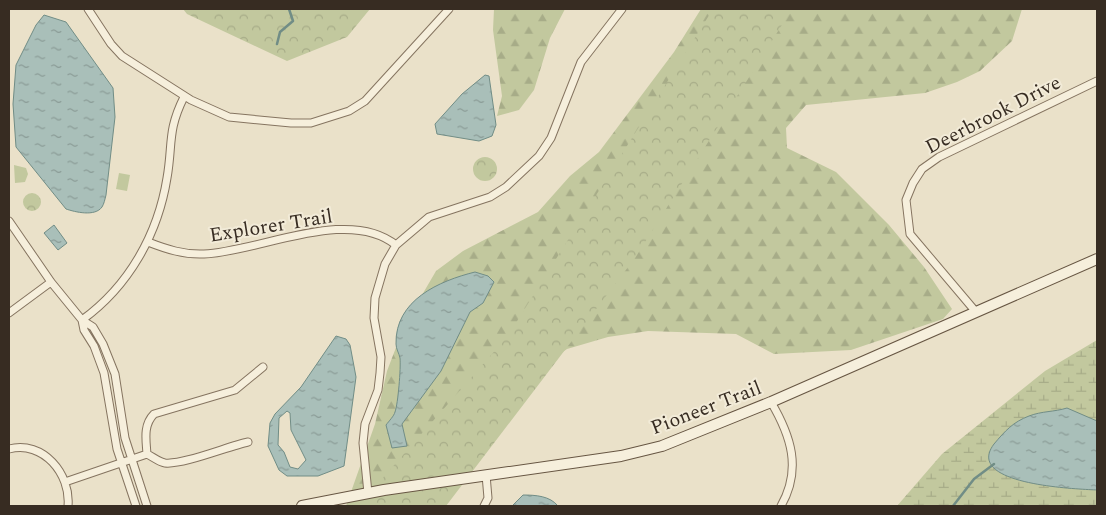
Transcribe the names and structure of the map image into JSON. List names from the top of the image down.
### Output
{
  "streets": {
    "main road": ["Pioneer Trail"],
    "street": ["Deerbrook Drive", "Explorer Trail"]
  },
  "crossings": [
    ["Deerbrook Drive", "Pioneer Trail"]
  ]
}
